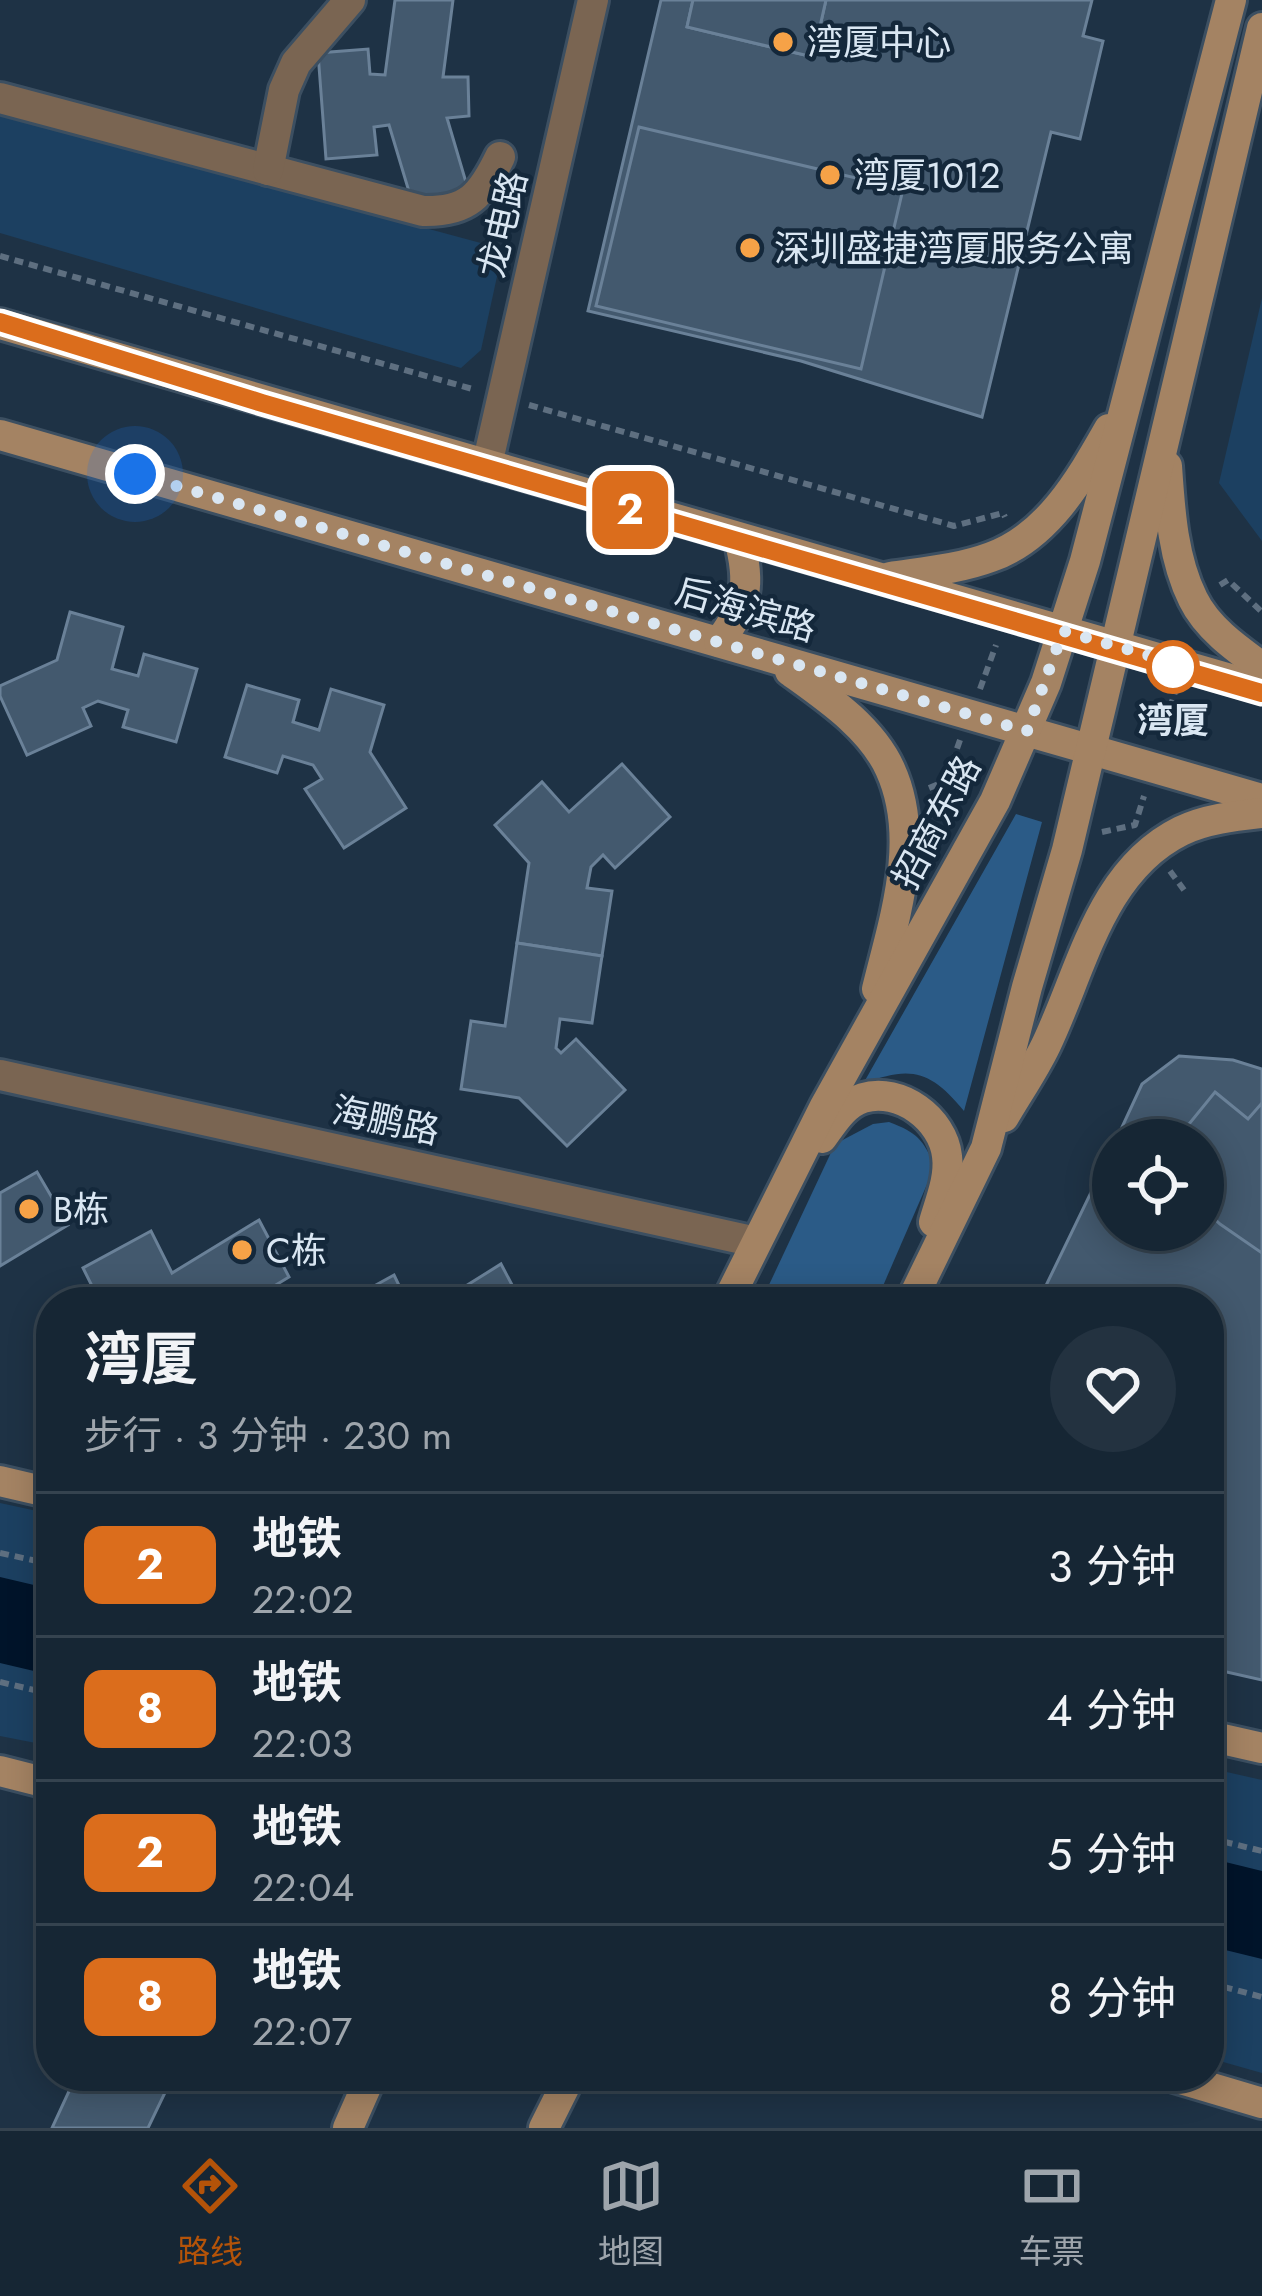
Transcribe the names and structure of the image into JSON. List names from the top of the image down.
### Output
{
  "streets": {
    "main road": ["后海滨路", "招商东路"],
    "street": ["龙电路", "海鹏路"]
  },
  "crossings": [
    ["龙电路", "后海滨路"],
    ["后海滨路", "招商东路"],
    ["招商东路", "海鹏路"]
  ],
  "places": [
    "湾厦中心",
    "湾厦1012",
    "深圳盛捷湾厦服务公寓",
    "湾厦",
    "B栋",
    "C栋"
  ],
  "lines": ["metro line 2"],
  "page": {
    "on_map": "2",
    "heading": ["湾厦", "步行 · 3 分钟 · 230 m"],
    "list": [
      {
        "mark": "2",
        "name": "地铁",
        "note": "22:02",
        "value": "3 分钟"
      },
      {
        "mark": "8",
        "name": "地铁",
        "note": "22:03",
        "value": "4 分钟"
      },
      {
        "mark": "2",
        "name": "地铁",
        "note": "22:04",
        "value": "5 分钟"
      },
      {
        "mark": "8",
        "name": "地铁",
        "note": "22:07",
        "value": "8 分钟"
      }
    ],
    "tabs": ["路线", "地图", "车票"]
  }
}
